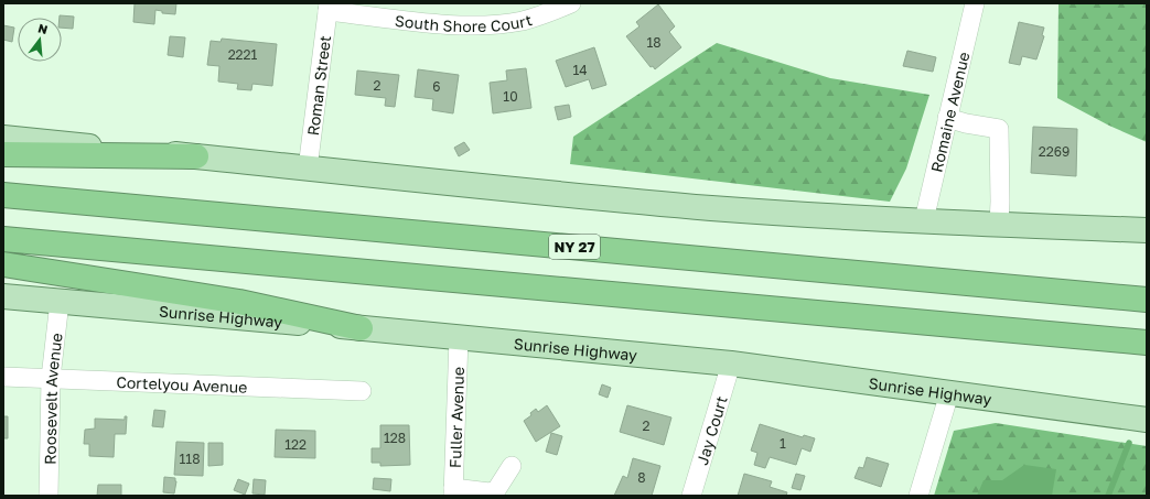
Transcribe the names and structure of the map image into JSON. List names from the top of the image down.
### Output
{
  "streets": {
    "highway": ["NY 27"],
    "main road": ["Sunrise Highway"],
    "street": [
      "South Shore Court",
      "Roman Street",
      "Romaine Avenue",
      "Cortelyou Avenue",
      "Roosevelt Avenue",
      "Fuller Avenue",
      "Jay Court"
    ]
  },
  "crossings": [
    ["South Shore Court", "Roman Street"],
    ["Sunrise Highway", "Roosevelt Avenue"],
    ["Sunrise Highway", "Fuller Avenue"],
    ["Sunrise Highway", "Jay Court"],
    ["Cortelyou Avenue", "Roosevelt Avenue"]
  ],
  "house_numbers": [
    "18",
    "2221",
    "14",
    "2",
    "6",
    "10",
    "2269",
    "2",
    "128",
    "1",
    "122",
    "118",
    "8"
  ],
  "north": "top"
}
